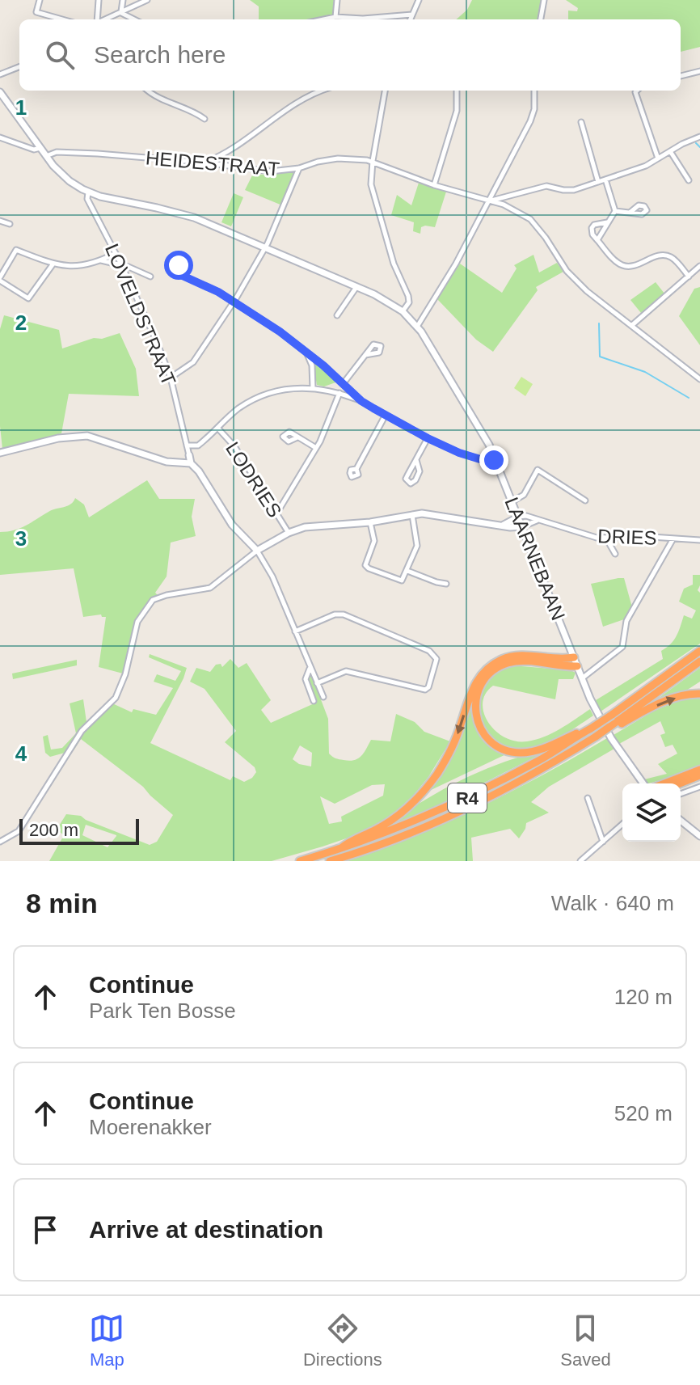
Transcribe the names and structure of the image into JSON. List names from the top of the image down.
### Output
{
  "streets": {
    "highway": ["R4"],
    "street": [
      "HEIDESTRAAT",
      "LOVELDSTRAAT",
      "LODRIES",
      "DRIES",
      "LAARNEBAAN"
    ]
  },
  "crossings": [
    ["HEIDESTRAAT", "LAARNEBAAN"],
    ["LOVELDSTRAAT", "LAARNEBAAN"],
    ["DRIES", "LAARNEBAAN"]
  ],
  "scale_bar": "200 m",
  "page": {
    "search": "Search here",
    "scale": "200 m",
    "heading": ["8 min", "Walk · 640 m"],
    "list": [
      ["Continue", "Park Ten Bosse", "120 m"],
      ["Continue", "Moerenakker", "520 m"],
      "Arrive at destination"
    ],
    "nav": ["Map", "Directions", "Saved"]
  },
  "grid": {
    "rows": [
      "1",
      "2",
      "3",
      "4"
    ]
  }
}
